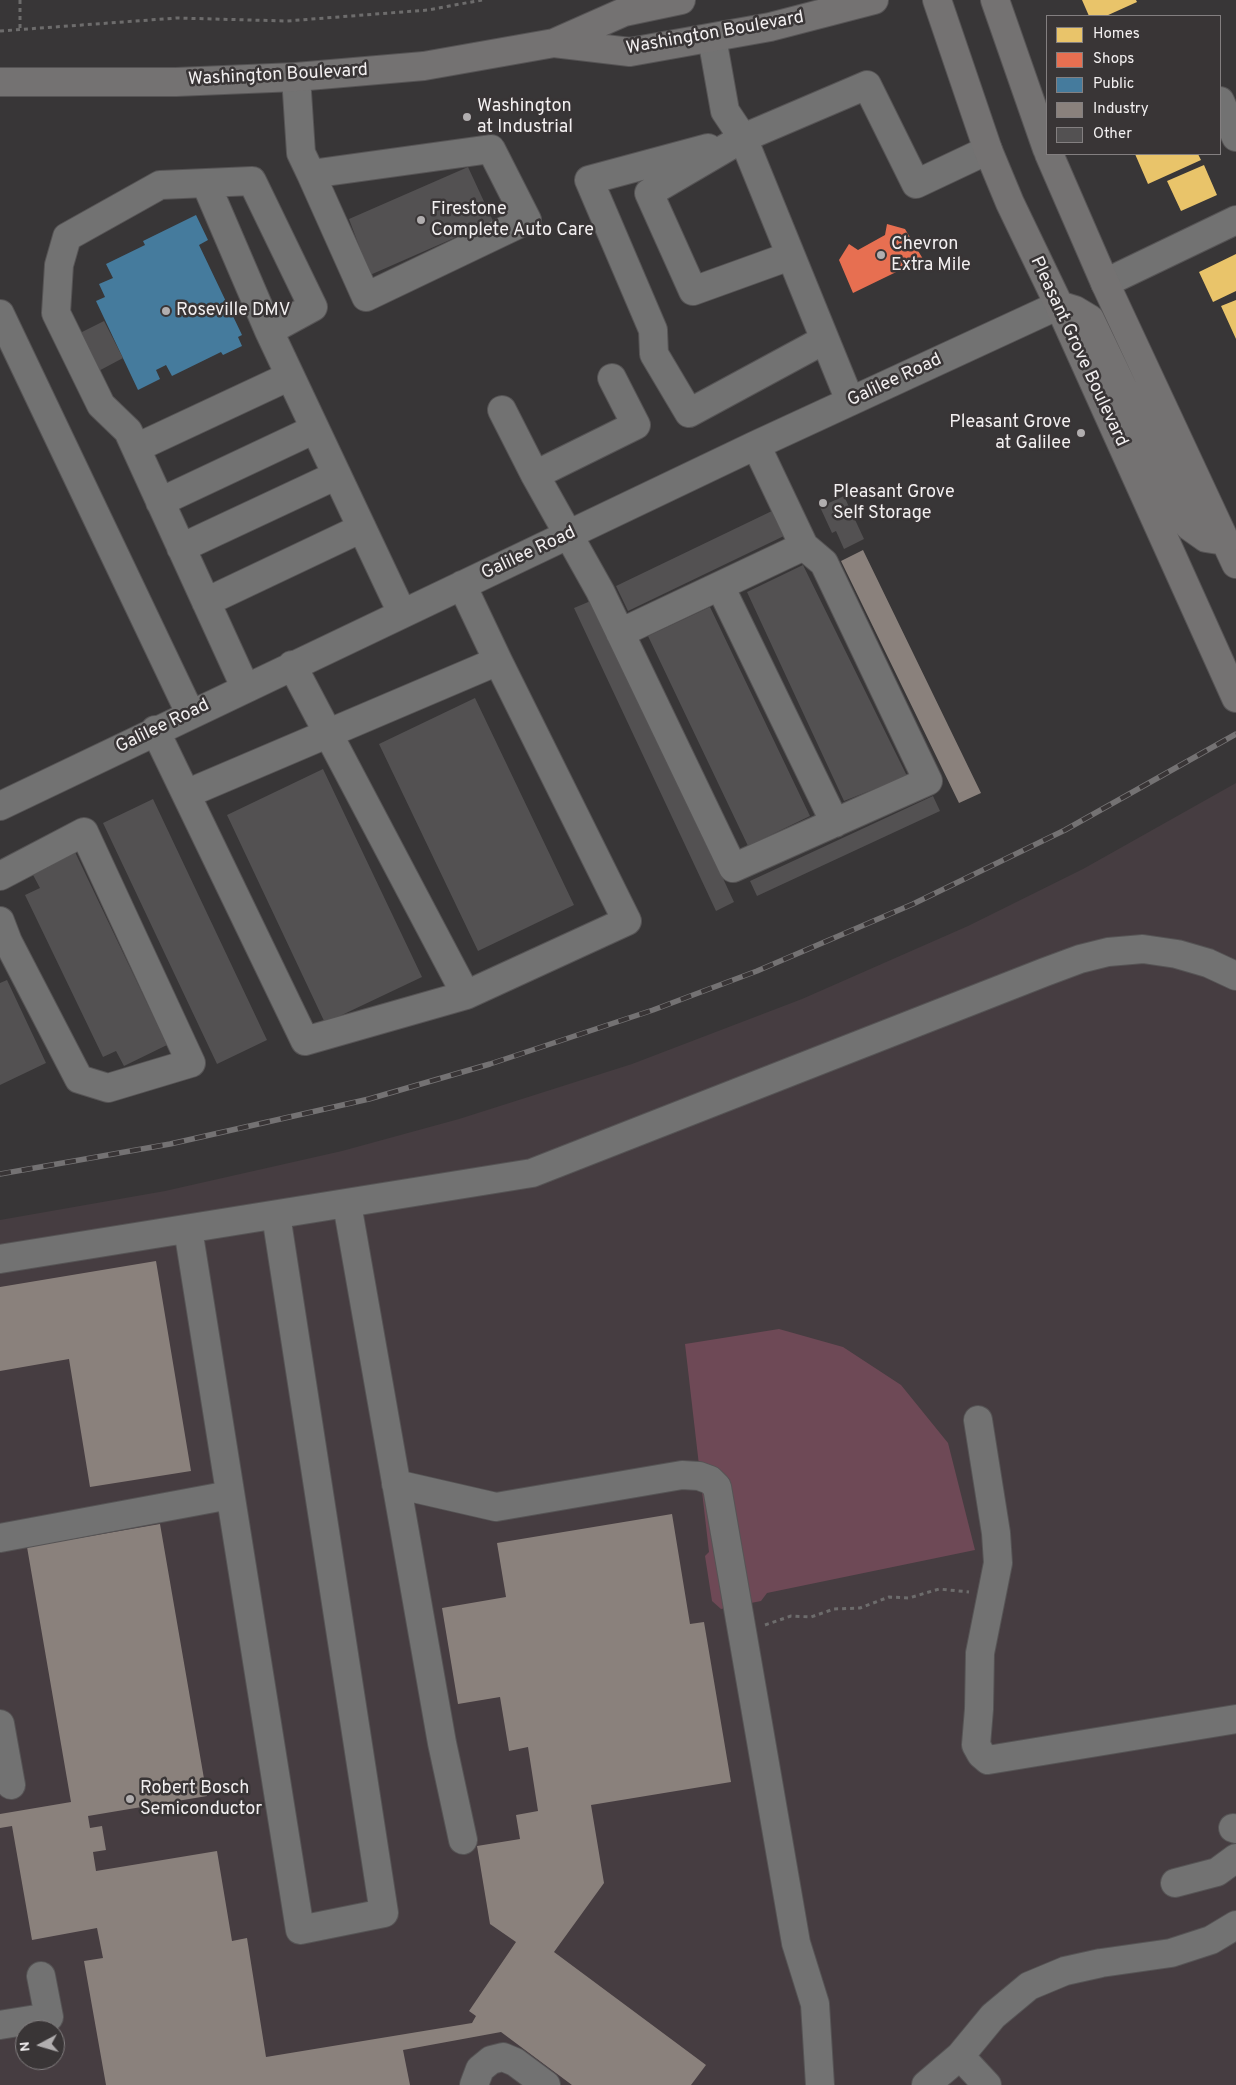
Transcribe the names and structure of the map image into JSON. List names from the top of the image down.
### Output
{
  "streets": {
    "main road": ["Washington Boulevard", "Pleasant Grove Boulevard"],
    "street": ["Galilee Road"]
  },
  "crossings": [
    ["Pleasant Grove Boulevard", "Galilee Road"]
  ],
  "places": [
    "Washington at Industrial",
    "Firestone Complete Auto Care",
    "Chevron Extra Mile",
    "Roseville DMV",
    "Pleasant Grove at Galilee",
    "Pleasant Grove Self Storage",
    "Robert Bosch Semiconductor"
  ],
  "legend": [
    "Homes",
    "Shops",
    "Public",
    "Industry",
    "Other"
  ],
  "north": "left"
}
